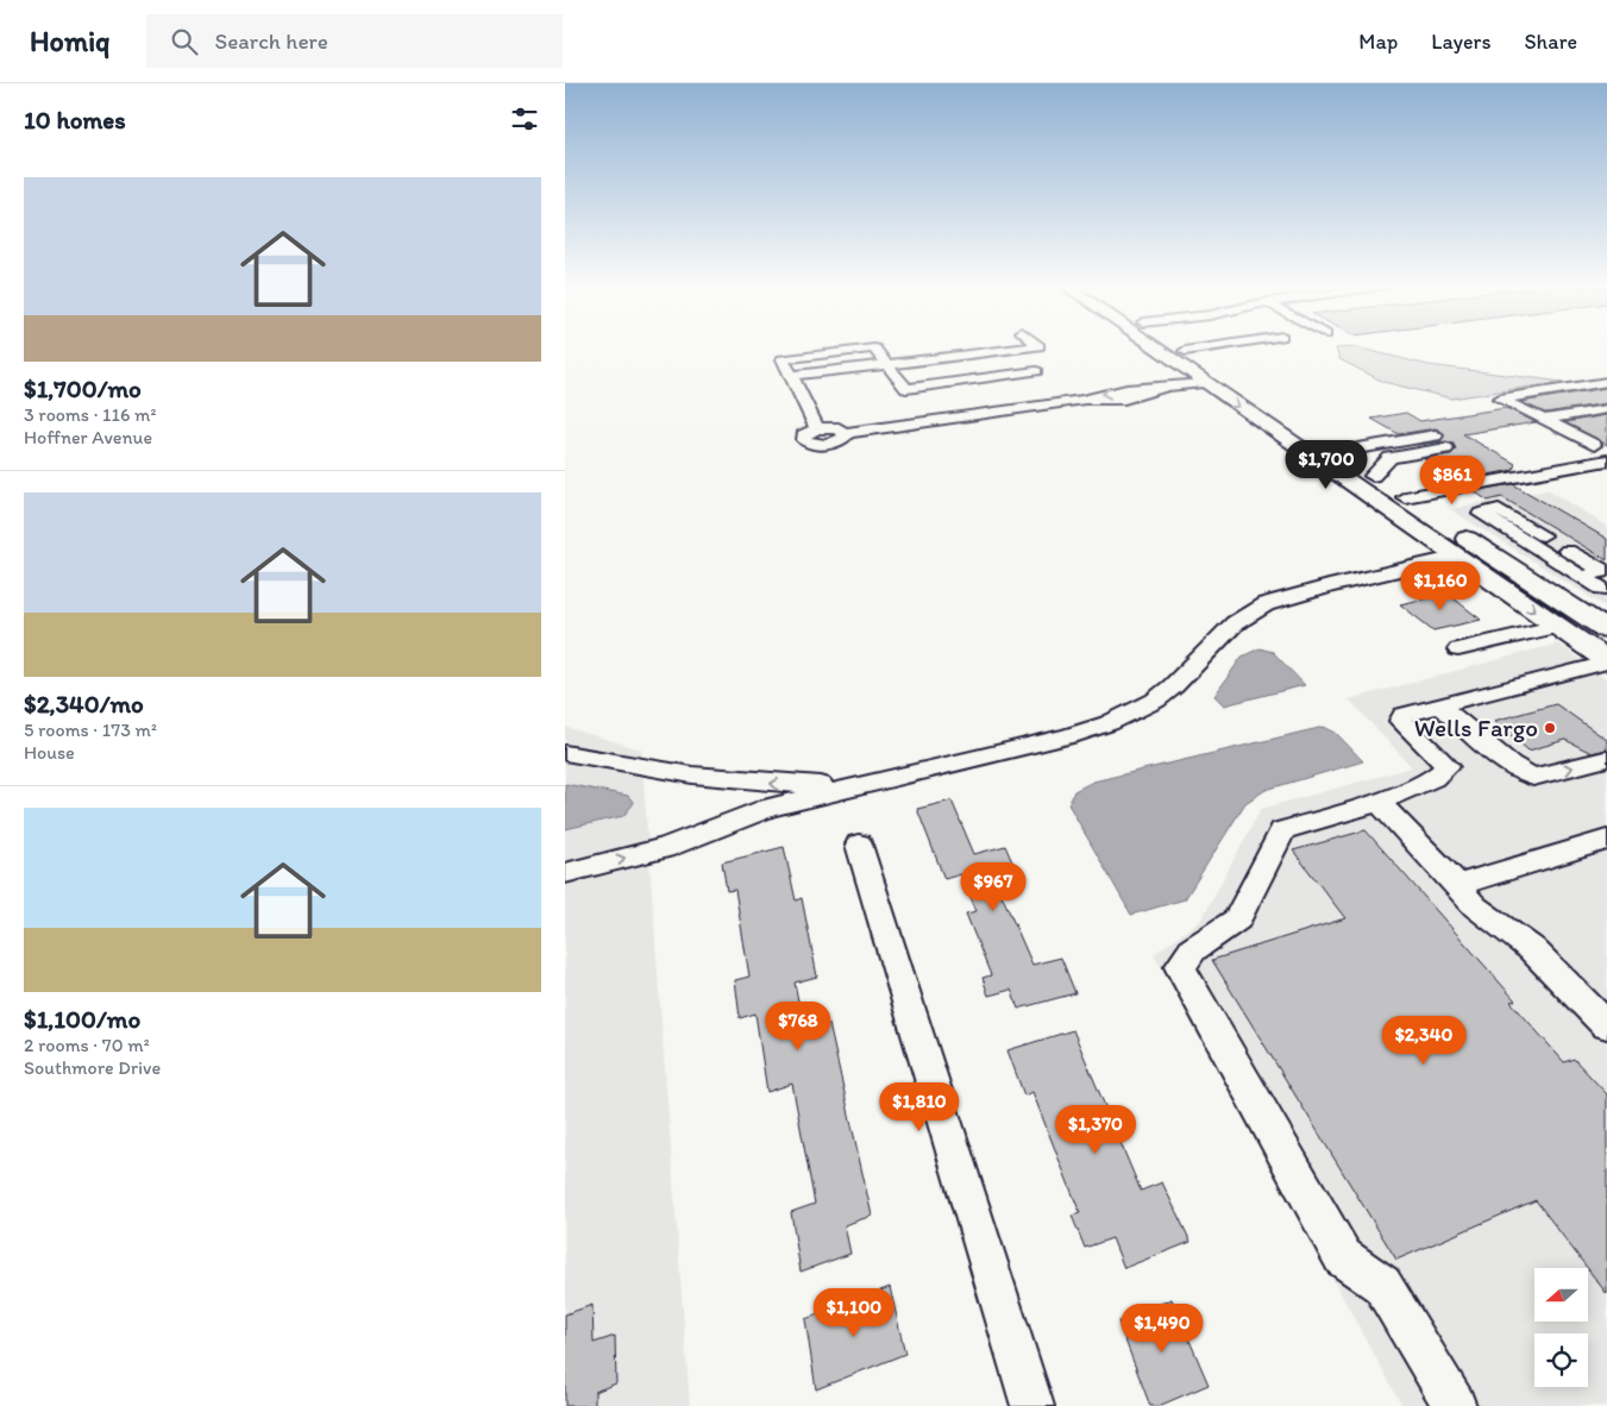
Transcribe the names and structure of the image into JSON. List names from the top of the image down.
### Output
{
  "places": ["Wells Fargo"],
  "north": "left",
  "page": {
    "header": "Homiq",
    "search": "Search here",
    "nav": ["Map", "Layers", "Share"],
    "heading": "10 homes",
    "list": [
      {
        "name": "$1,700/mo",
        "note": "3 rooms · 116 m² · Hoffner Avenue"
      },
      {
        "name": "$2,340/mo",
        "note": "5 rooms · 173 m² · House"
      },
      {
        "name": "$1,100/mo",
        "note": "2 rooms · 70 m² · Southmore Drive"
      }
    ],
    "price": [
      "$1,700",
      "$861",
      "$1,160",
      "$967",
      "$768",
      "$2,340",
      "$1,810",
      "$1,370",
      "$1,100",
      "$1,490"
    ]
  }
}
